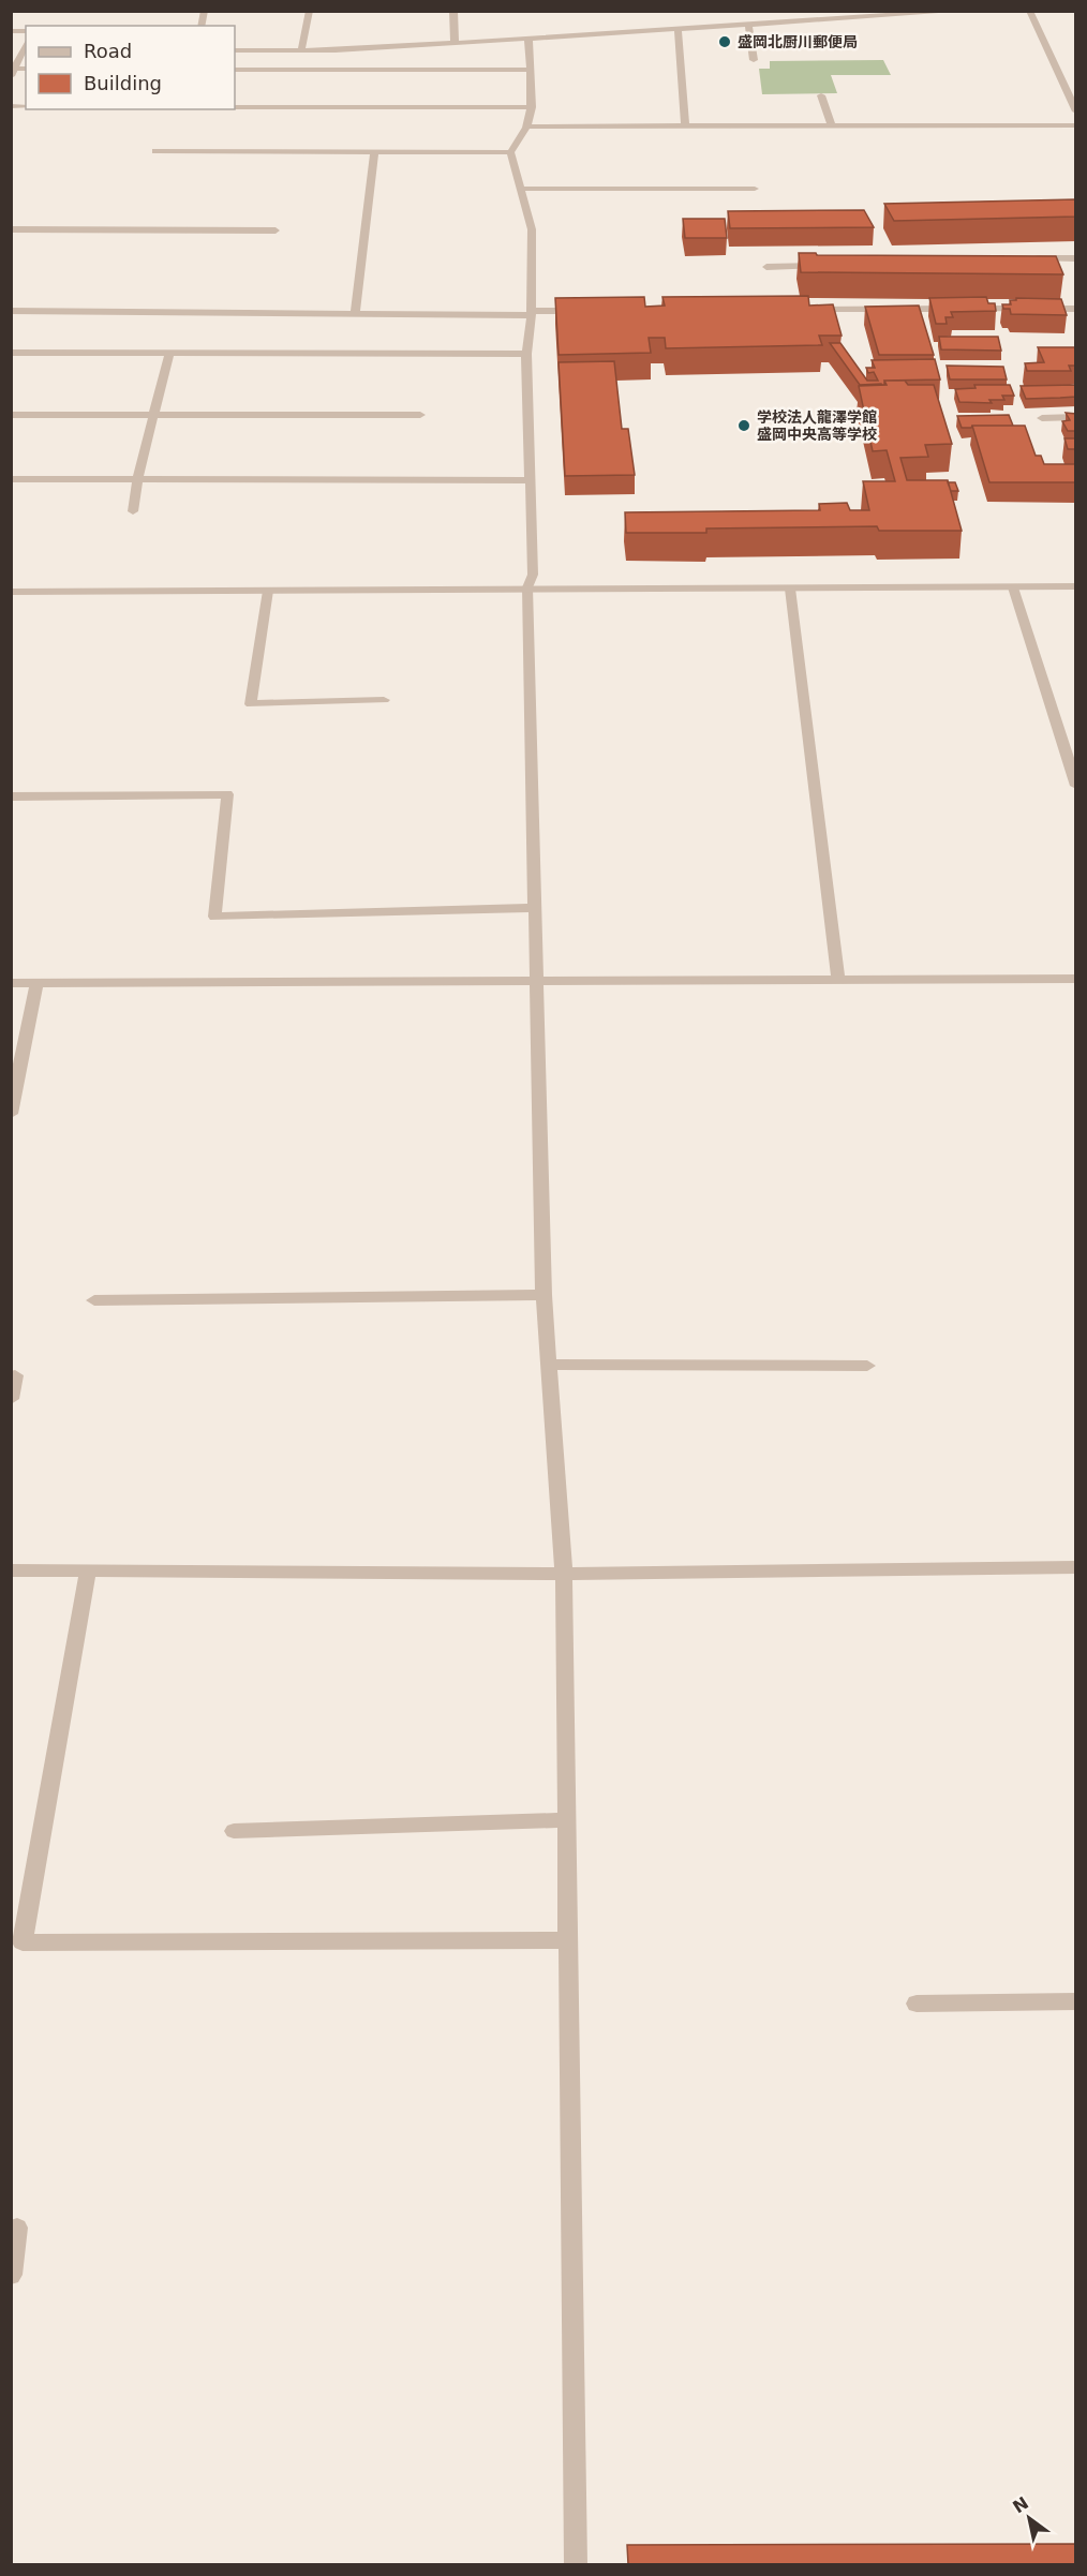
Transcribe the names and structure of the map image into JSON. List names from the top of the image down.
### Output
{
  "places": ["盛岡北厨川郵便局", "学校法人龍澤学館 盛岡中央高等学校"],
  "legend": ["Road", "Building"],
  "north": "top left"
}
